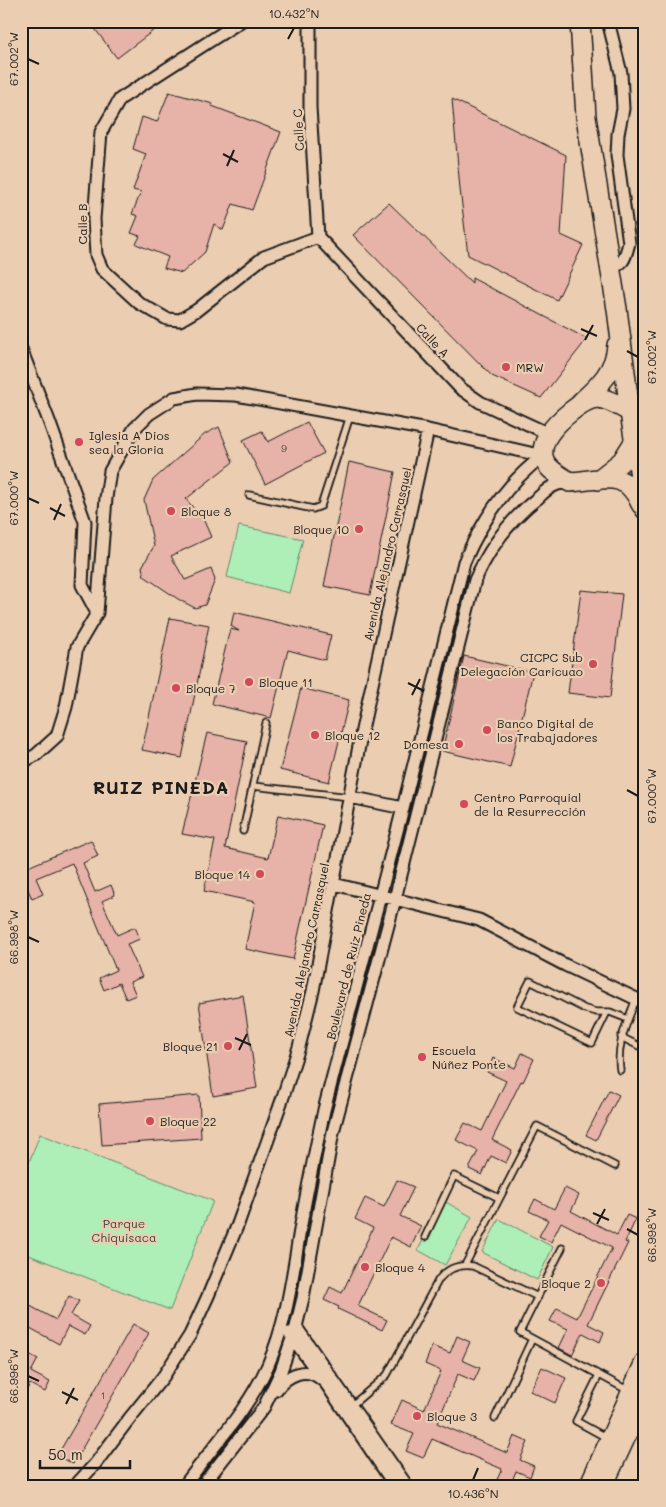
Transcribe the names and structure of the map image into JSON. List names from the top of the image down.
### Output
{
  "streets": {
    "street": [
      "Calle C",
      "Calle B",
      "Calle A",
      "Avenida Alejandro Carrasquel",
      "Boulevard de Ruiz Pineda"
    ]
  },
  "crossings": [
    ["Calle C", "Calle B"],
    ["Calle C", "Calle A"],
    ["Calle B", "Calle A"],
    ["Calle A", "Boulevard de Ruiz Pineda"]
  ],
  "districts": ["RUIZ PINEDA"],
  "parks": ["Parque Chiquisaca"],
  "places": [
    "MRW",
    "Iglesia A Dios sea la Gloria",
    "Bloque 8",
    "Bloque 10",
    "CICPC Sub Delegación Caricuao",
    "Bloque 11",
    "Bloque 7",
    "Banco Digital de los Trabajadores",
    "Bloque 12",
    "Domesa",
    "Centro Parroquial de la Resurrección",
    "Bloque 14",
    "Bloque 21",
    "Escuela Núñez Ponte",
    "Bloque 22",
    "Bloque 4",
    "Bloque 2",
    "Bloque 3"
  ],
  "house_numbers": ["9", "1"],
  "scale_bar": "50 m",
  "coordinates": [
    "10.432°N",
    "67.002°W",
    "67.000°W",
    "66.998°W",
    "66.996°W",
    "10.436°N"
  ]
}
